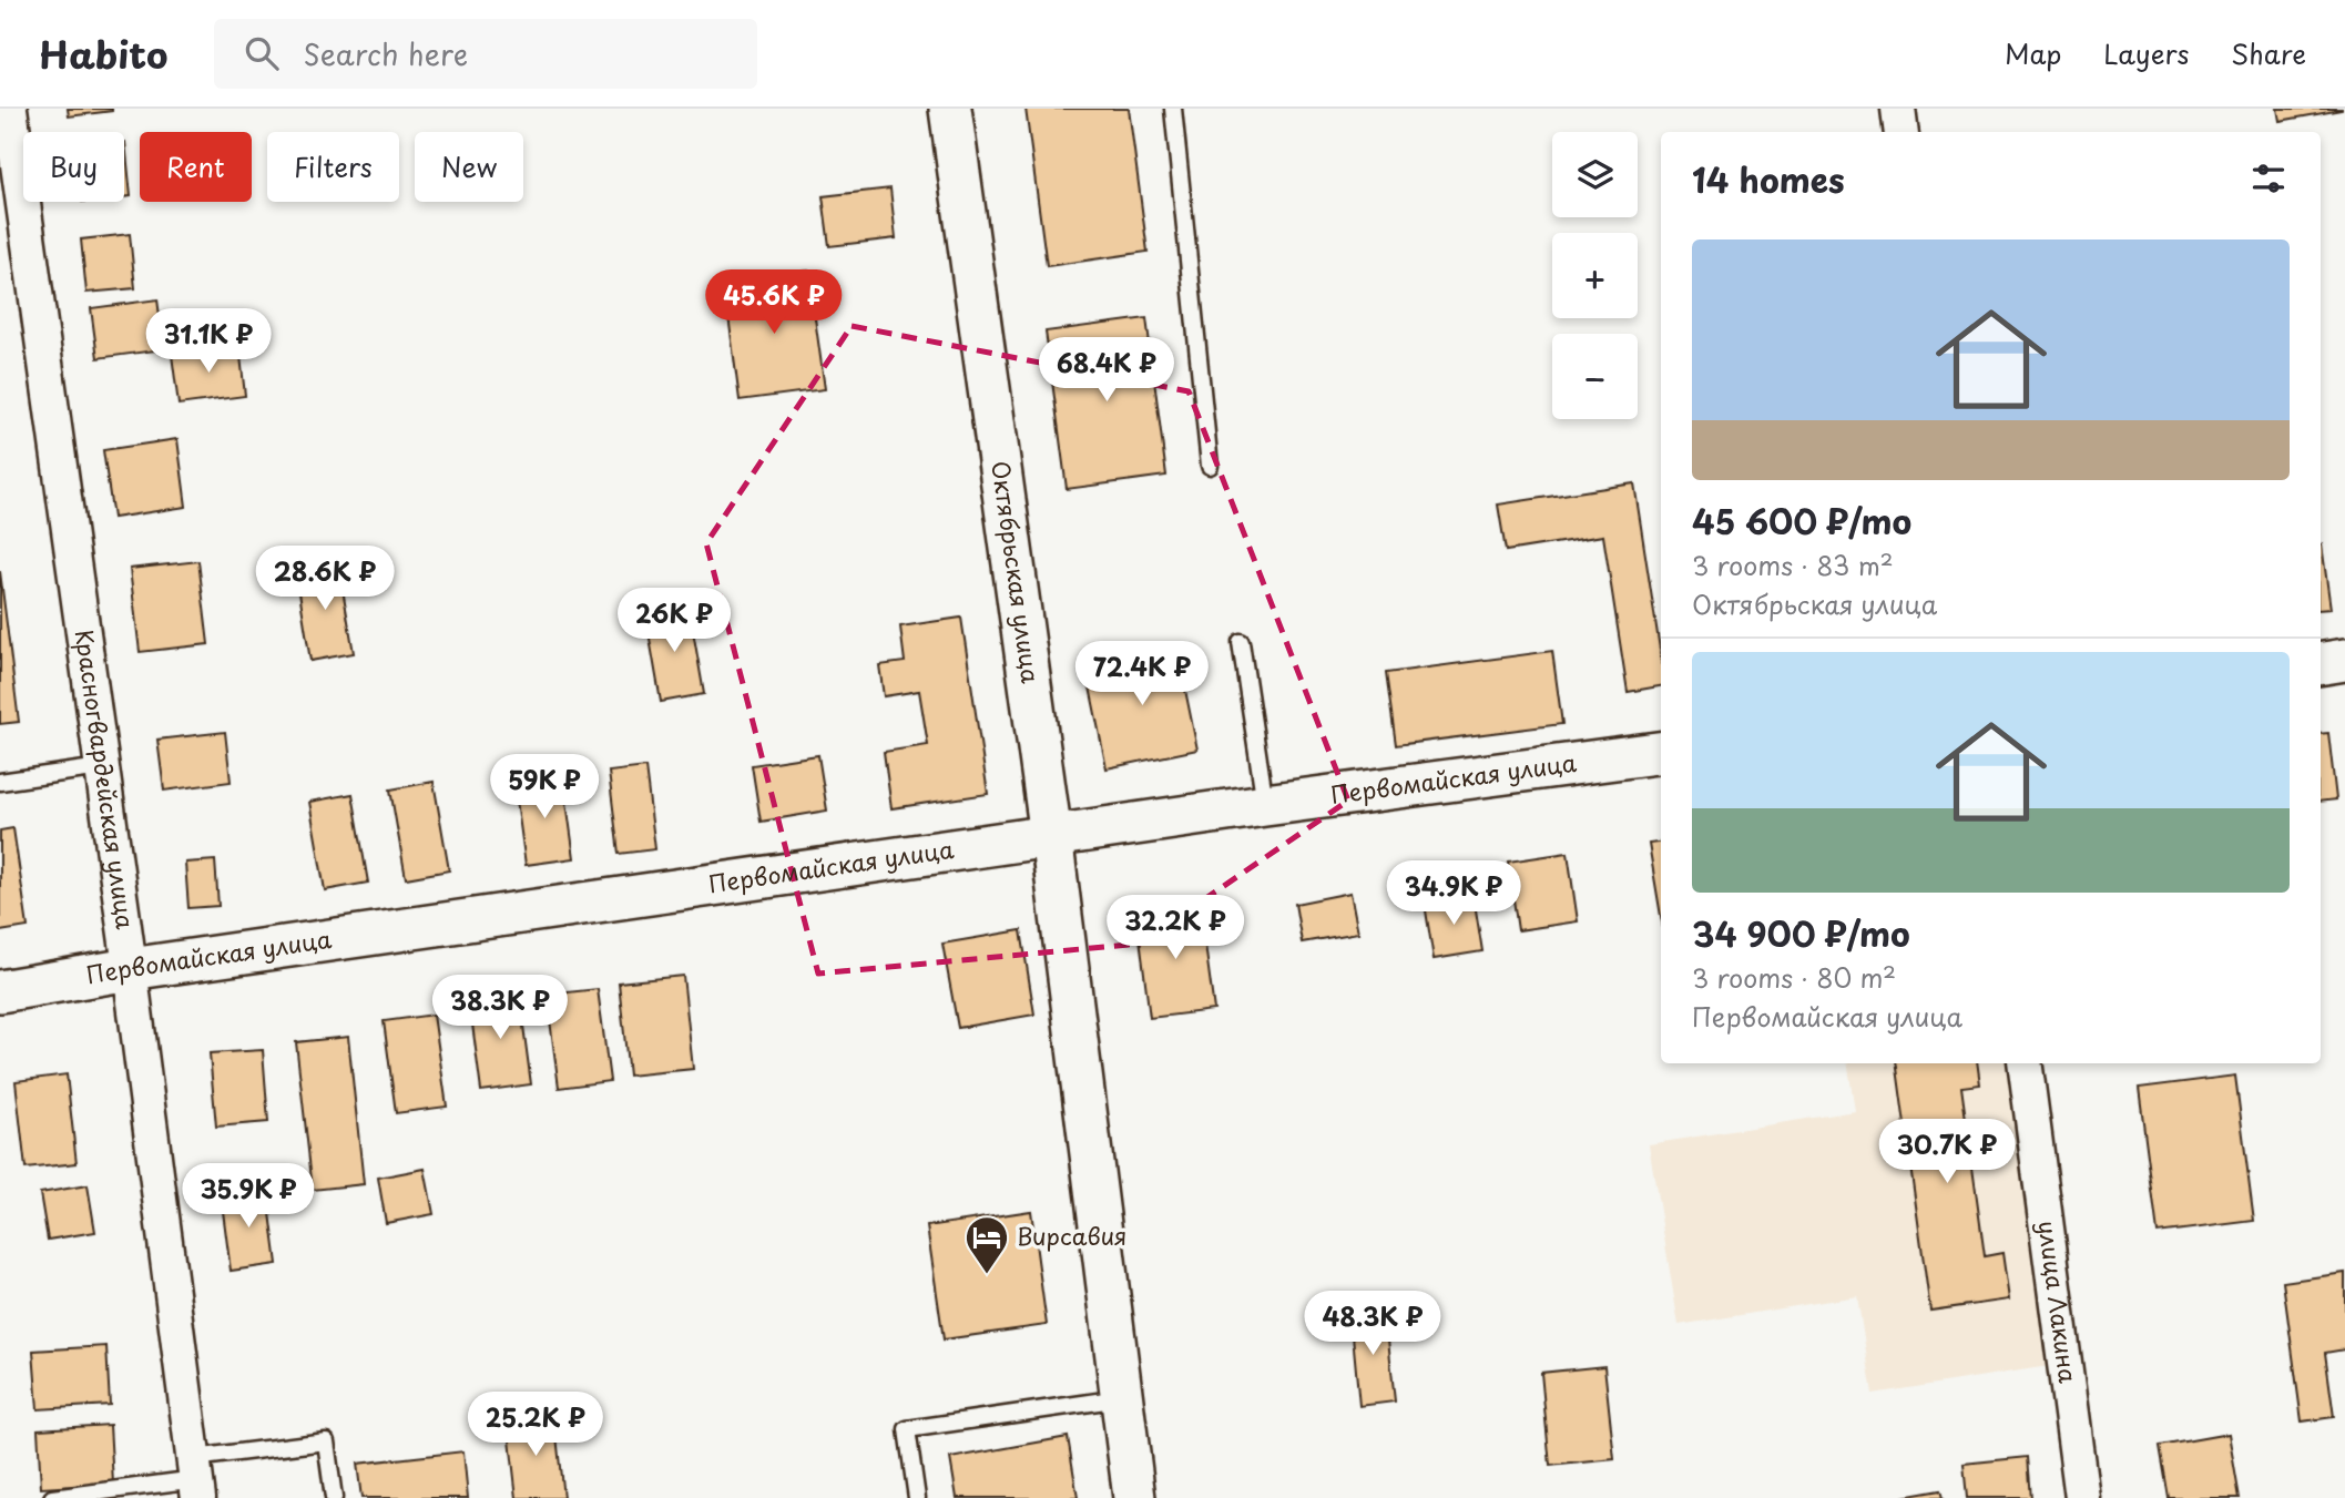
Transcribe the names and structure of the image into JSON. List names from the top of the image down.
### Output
{
  "streets": {
    "street": [
      "Октябрьская улица",
      "Красногвардейская улица",
      "Первомайская улица",
      "улица Лакина"
    ]
  },
  "crossings": [
    ["Октябрьская улица", "Первомайская улица"],
    ["Красногвардейская улица", "Первомайская улица"]
  ],
  "places": {
    "hotel": ["Вирсавия"]
  },
  "page": {
    "header": "Habito",
    "search": "Search here",
    "nav": ["Map", "Layers", "Share"],
    "map_buttons": ["+", "−"],
    "chip": [
      "Buy",
      "Rent",
      "Filters",
      "New"
    ],
    "heading": "14 homes",
    "list": [
      {
        "name": "45 600 ₽/mo",
        "note": "3 rooms · 83 m² · Октябрьская улица"
      },
      {
        "name": "34 900 ₽/mo",
        "note": "3 rooms · 80 m² · Первомайская улица"
      }
    ],
    "price": [
      "45.6K ₽",
      "31.1K ₽",
      "68.4K ₽",
      "28.6K ₽",
      "26K ₽",
      "72.4K ₽",
      "59K ₽",
      "34.9K ₽",
      "32.2K ₽",
      "38.3K ₽",
      "30.7K ₽",
      "35.9K ₽",
      "48.3K ₽",
      "25.2K ₽"
    ]
  }
}
